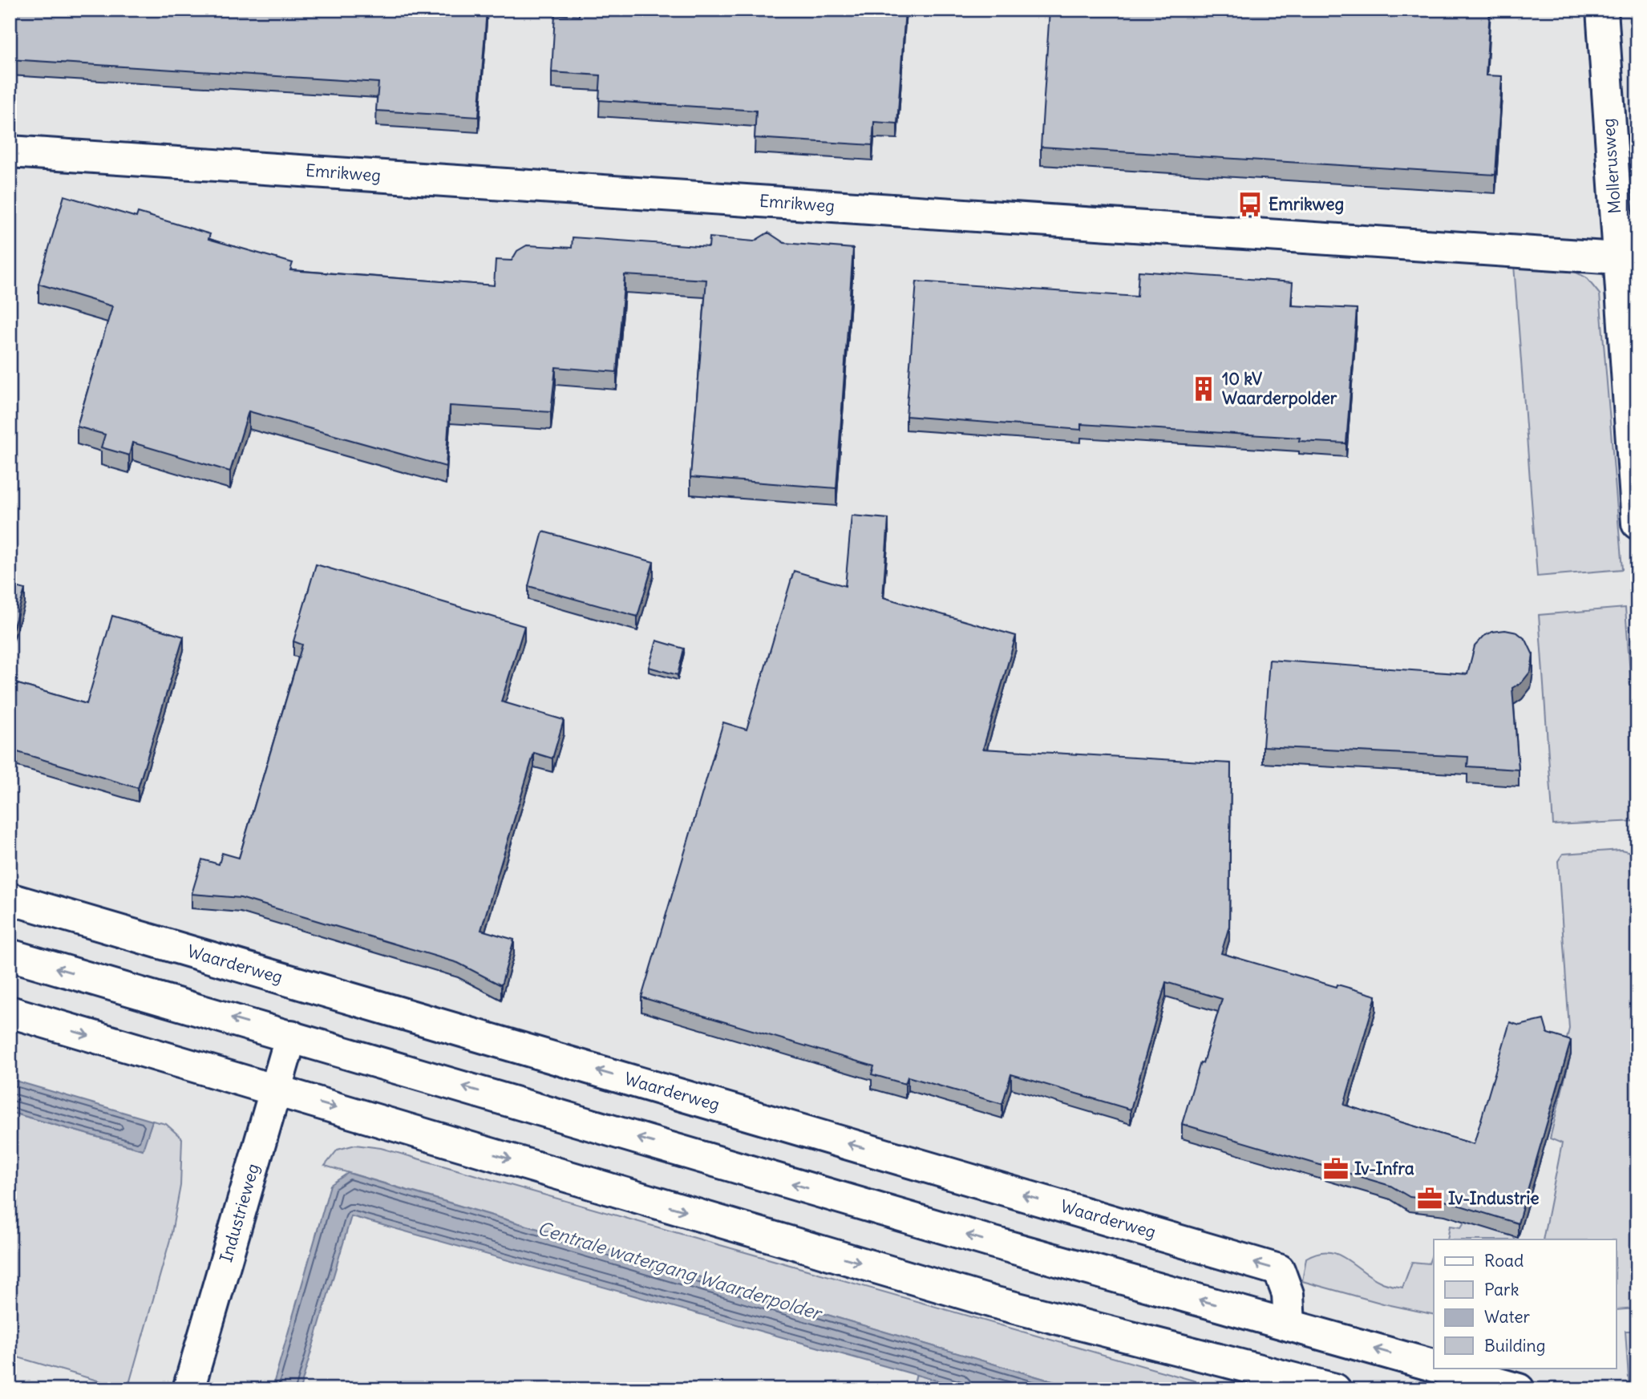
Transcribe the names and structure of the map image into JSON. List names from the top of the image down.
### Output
{
  "streets": {
    "street": [
      "Mollerusweg",
      "Emrikweg",
      "Waarderweg",
      "Industrieweg"
    ]
  },
  "crossings": [
    ["Mollerusweg", "Emrikweg"]
  ],
  "water": ["Centrale watergang Waarderpolder"],
  "places": {
    "bus stop": ["Emrikweg"],
    "building": ["10 kV Waarderpolder"],
    "office": ["Iv-Infra", "Iv-Industrie"]
  },
  "legend": [
    "Road",
    "Park",
    "Water",
    "Building"
  ]
}
